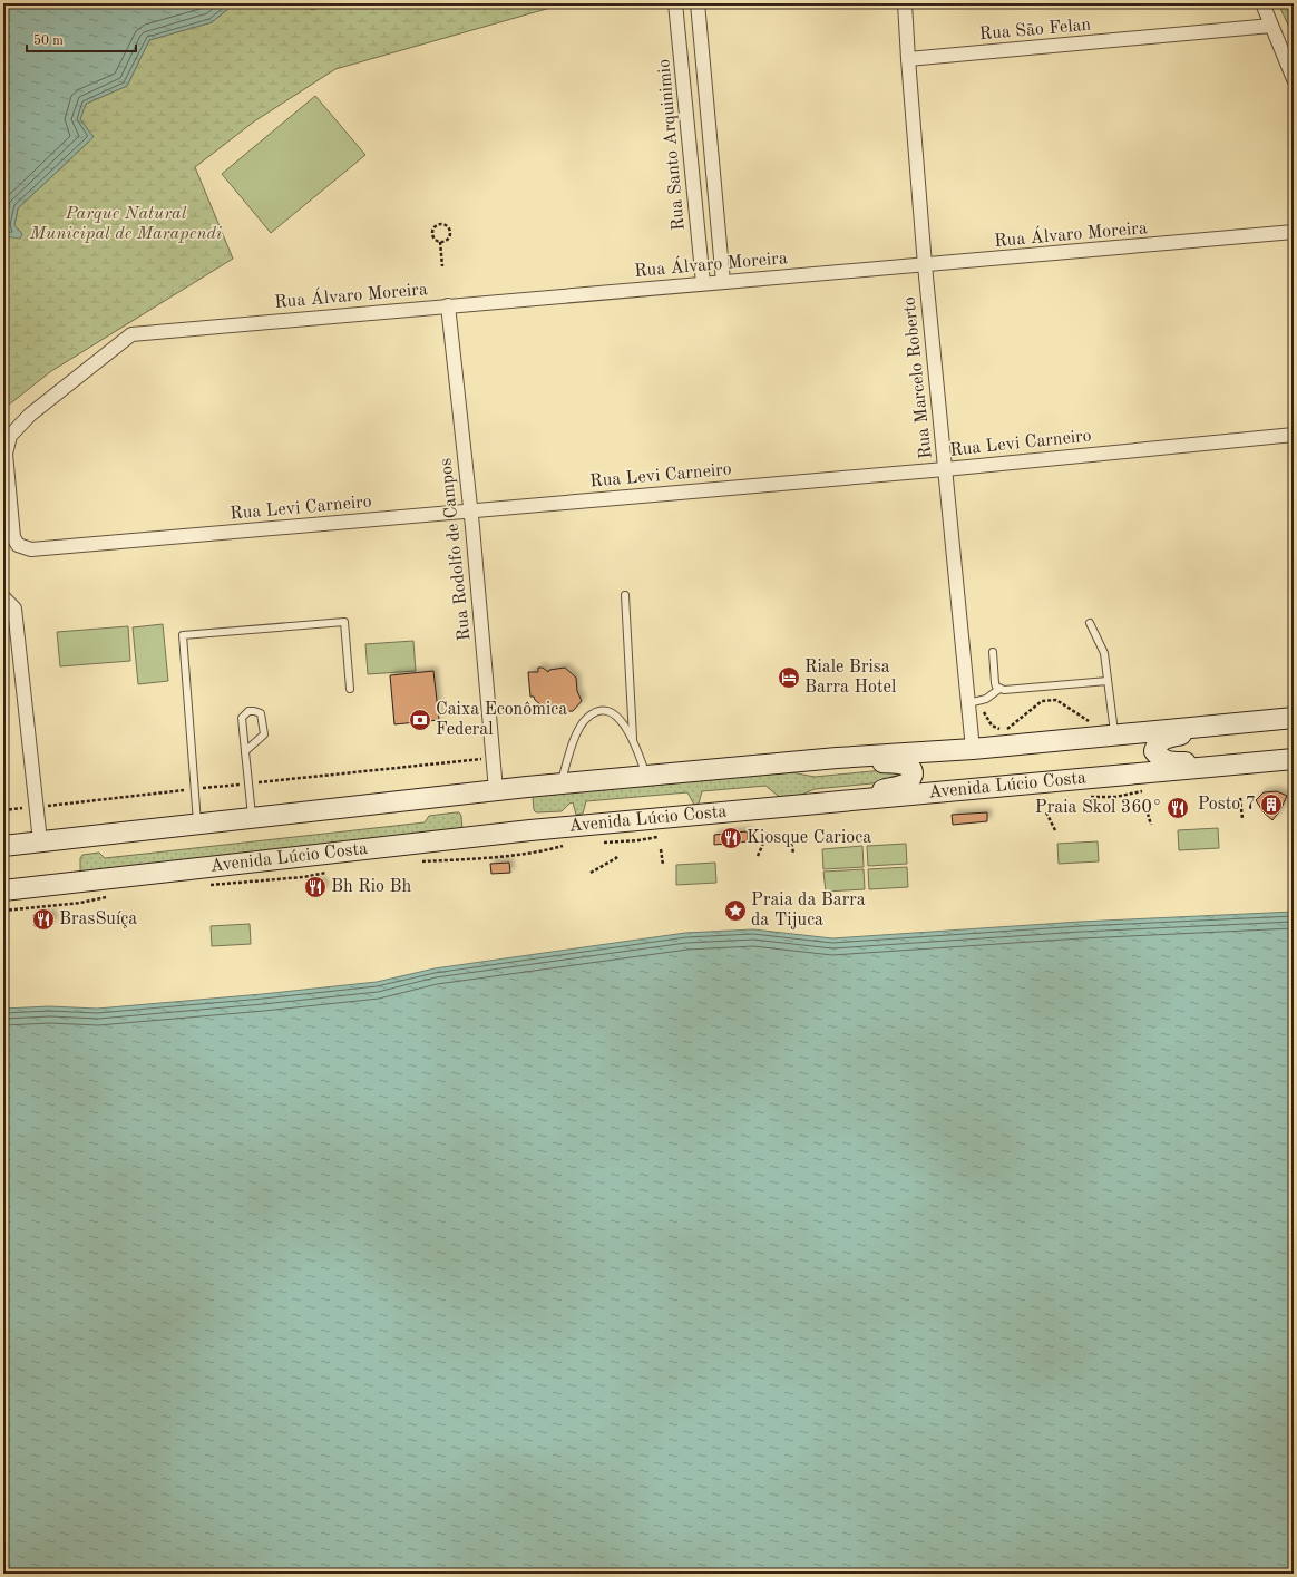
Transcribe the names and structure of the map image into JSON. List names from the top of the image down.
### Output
{
  "streets": {
    "main road": ["Avenida Lúcio Costa"],
    "street": [
      "Rua São Felan",
      "Rua Santo Arquinimio",
      "Rua Álvaro Moreira",
      "Rua Marcelo Roberto",
      "Rua Levi Carneiro",
      "Rua Rodolfo de Campos"
    ]
  },
  "crossings": [
    ["Rua São Felan", "Rua Marcelo Roberto"],
    ["Rua Santo Arquinimio", "Rua Álvaro Moreira"],
    ["Rua Álvaro Moreira", "Rua Marcelo Roberto"],
    ["Rua Álvaro Moreira", "Rua Levi Carneiro"],
    ["Rua Álvaro Moreira", "Rua Rodolfo de Campos"],
    ["Rua Marcelo Roberto", "Rua Levi Carneiro"],
    ["Rua Levi Carneiro", "Rua Rodolfo de Campos"]
  ],
  "parks": ["Parque Natural Municipal de Marapendi"],
  "places": {
    "hotel": ["Riale Brisa Barra Hotel"],
    "bank": ["Caixa Econômica Federal"],
    "building": ["Posto 7"],
    "restaurant": [
      "Praia Skol 360°",
      "Kiosque Carioca",
      "Bh Rio Bh",
      "BrasSuíça"
    ],
    "place": ["Praia da Barra da Tijuca"]
  },
  "scale_bar": "50 m"
}
